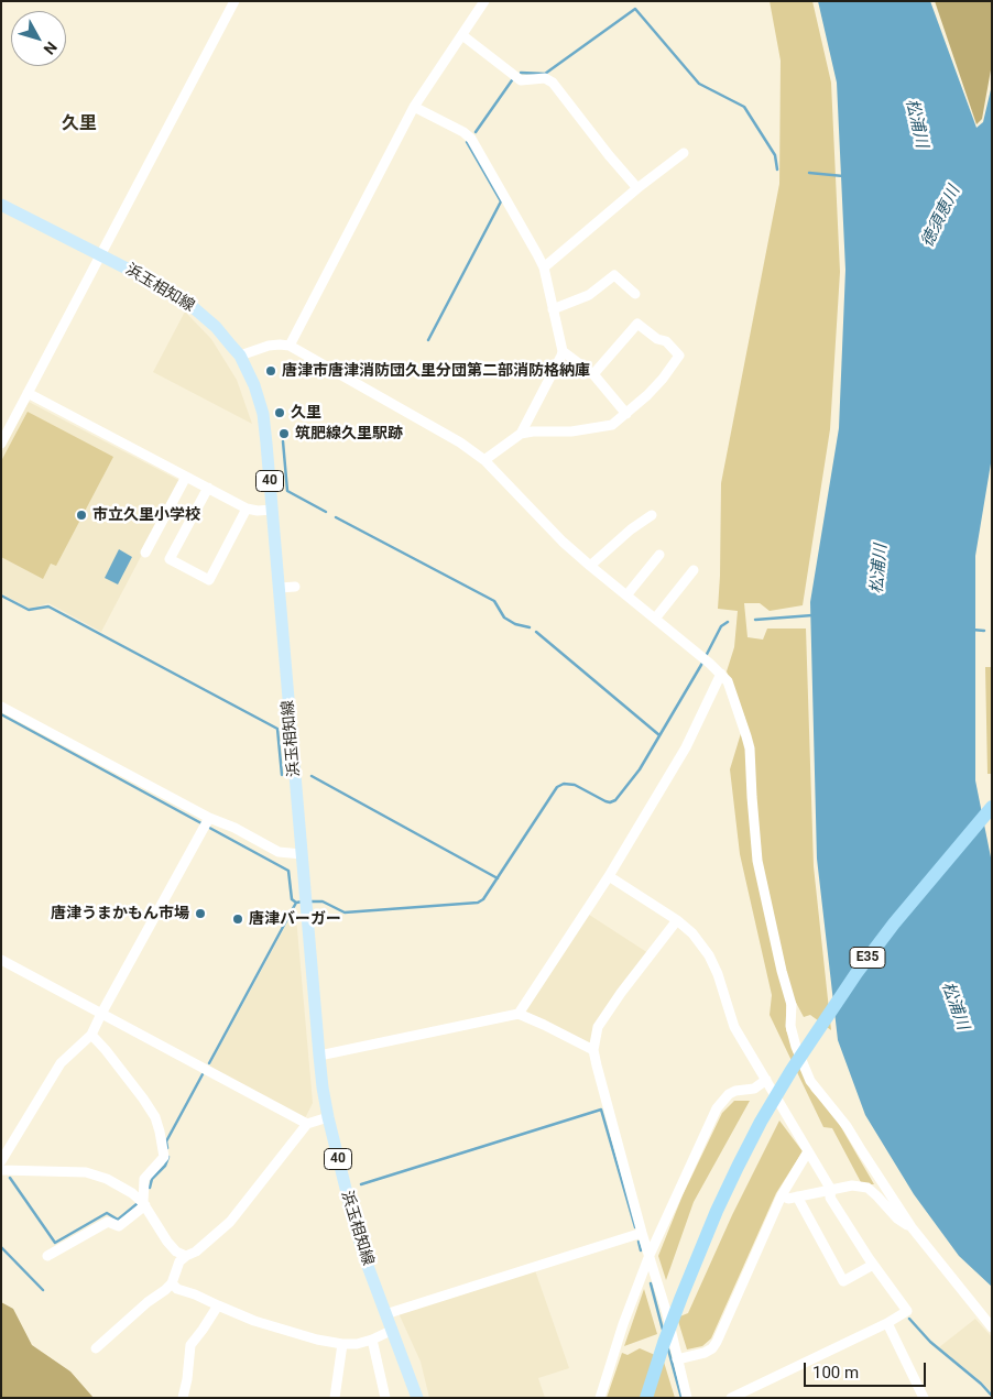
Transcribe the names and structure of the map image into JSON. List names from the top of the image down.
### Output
{
  "streets": {
    "highway": ["E35"],
    "main road": ["浜玉相知線", "40"]
  },
  "districts": ["久里"],
  "water": ["松浦川", "徳須恵川"],
  "places": [
    "唐津市唐津消防団久里分団第二部消防格納庫",
    "久里",
    "筑肥線久里駅跡",
    "市立久里小学校",
    "唐津うまかもん市場",
    "唐津バーガー"
  ],
  "scale_bar": "100 m",
  "north": "bottom right"
}
